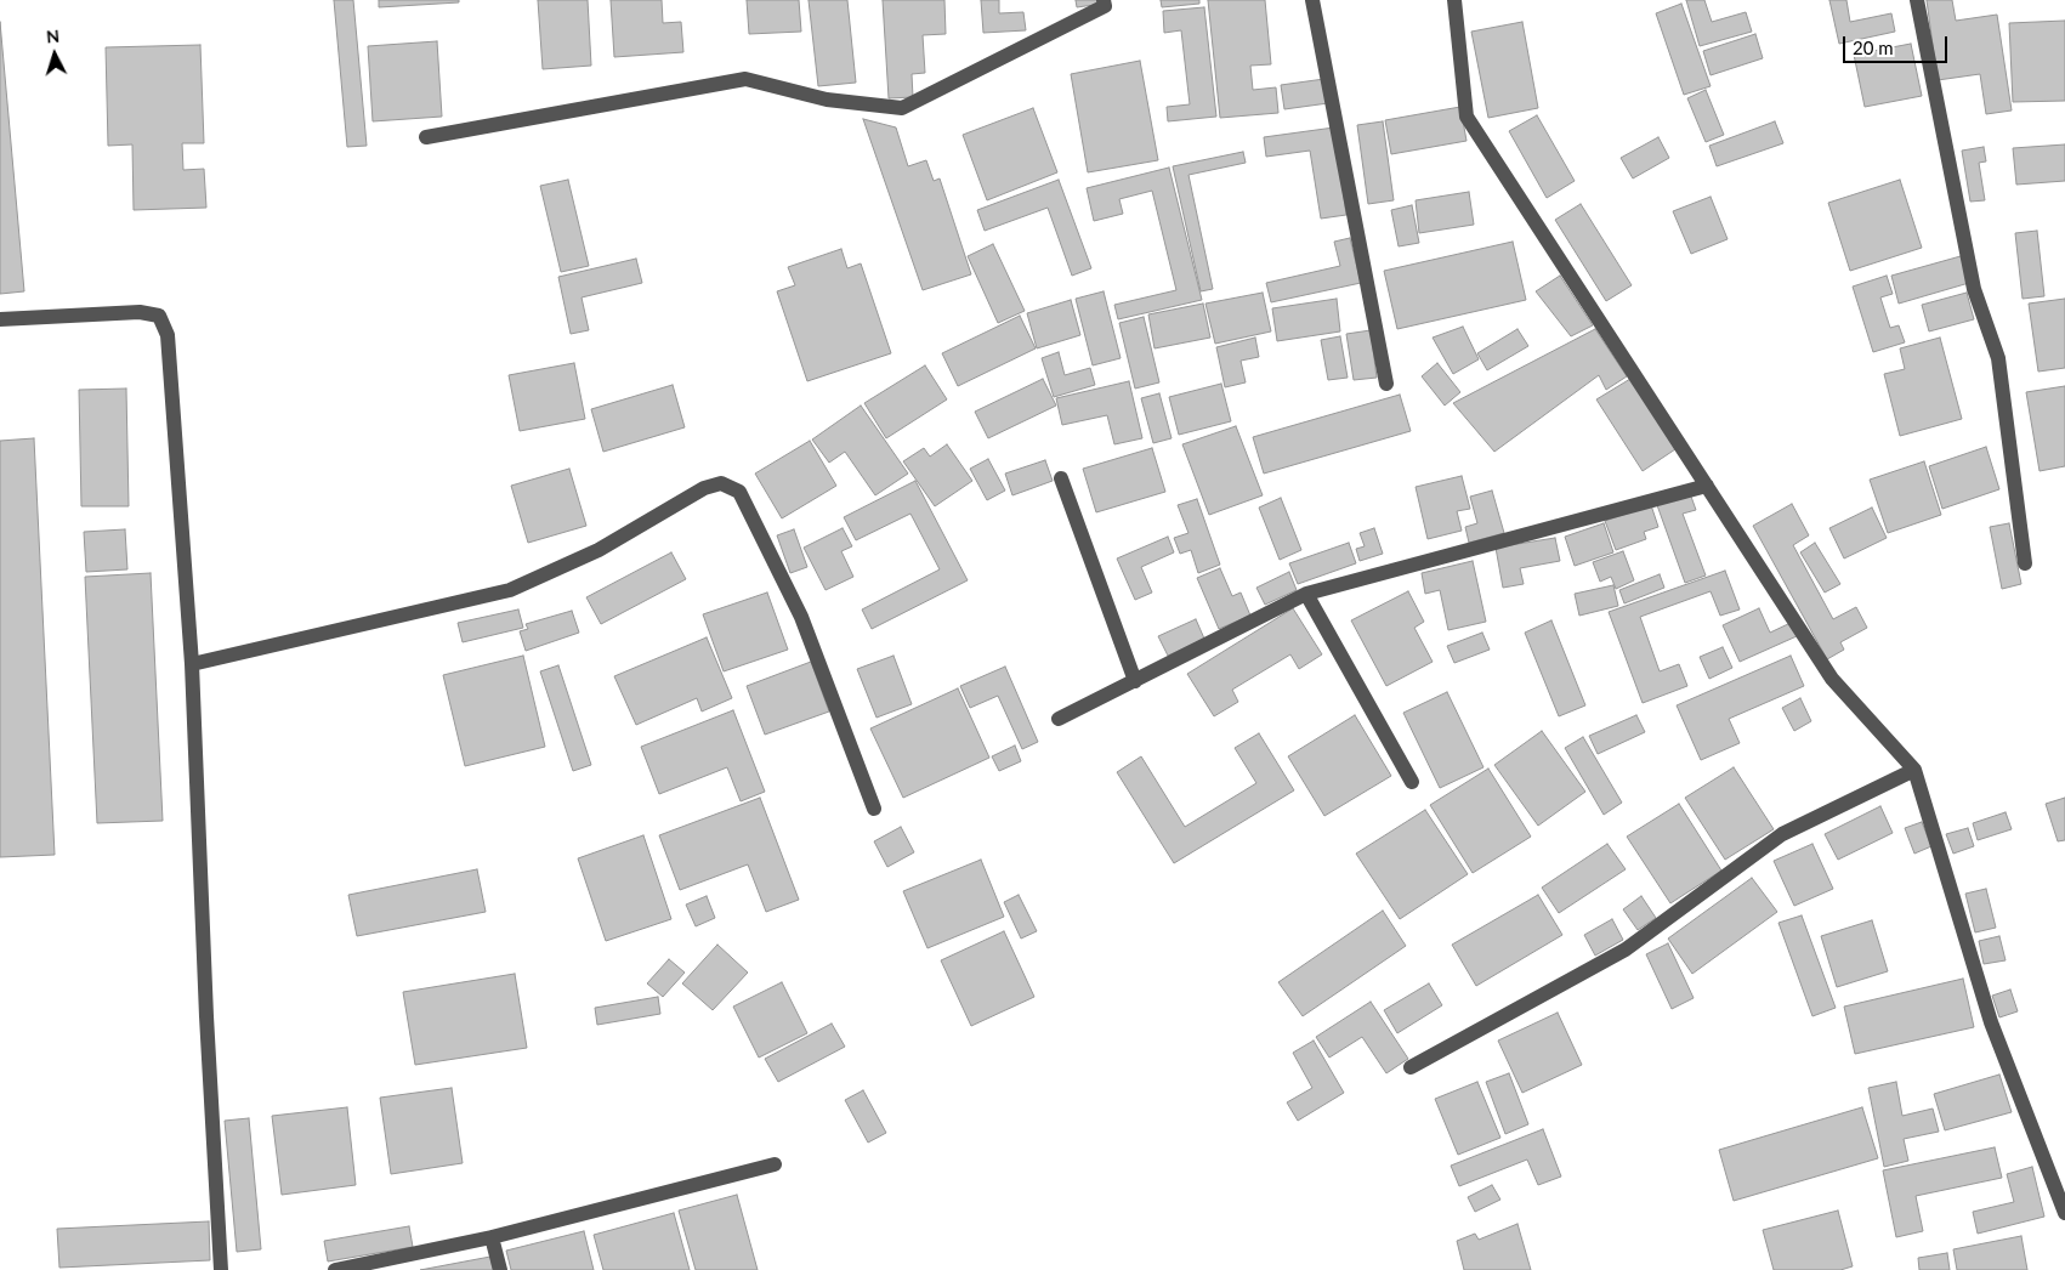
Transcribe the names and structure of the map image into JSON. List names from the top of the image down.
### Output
{
  "scale_bar": "20 m",
  "north": "top"
}
